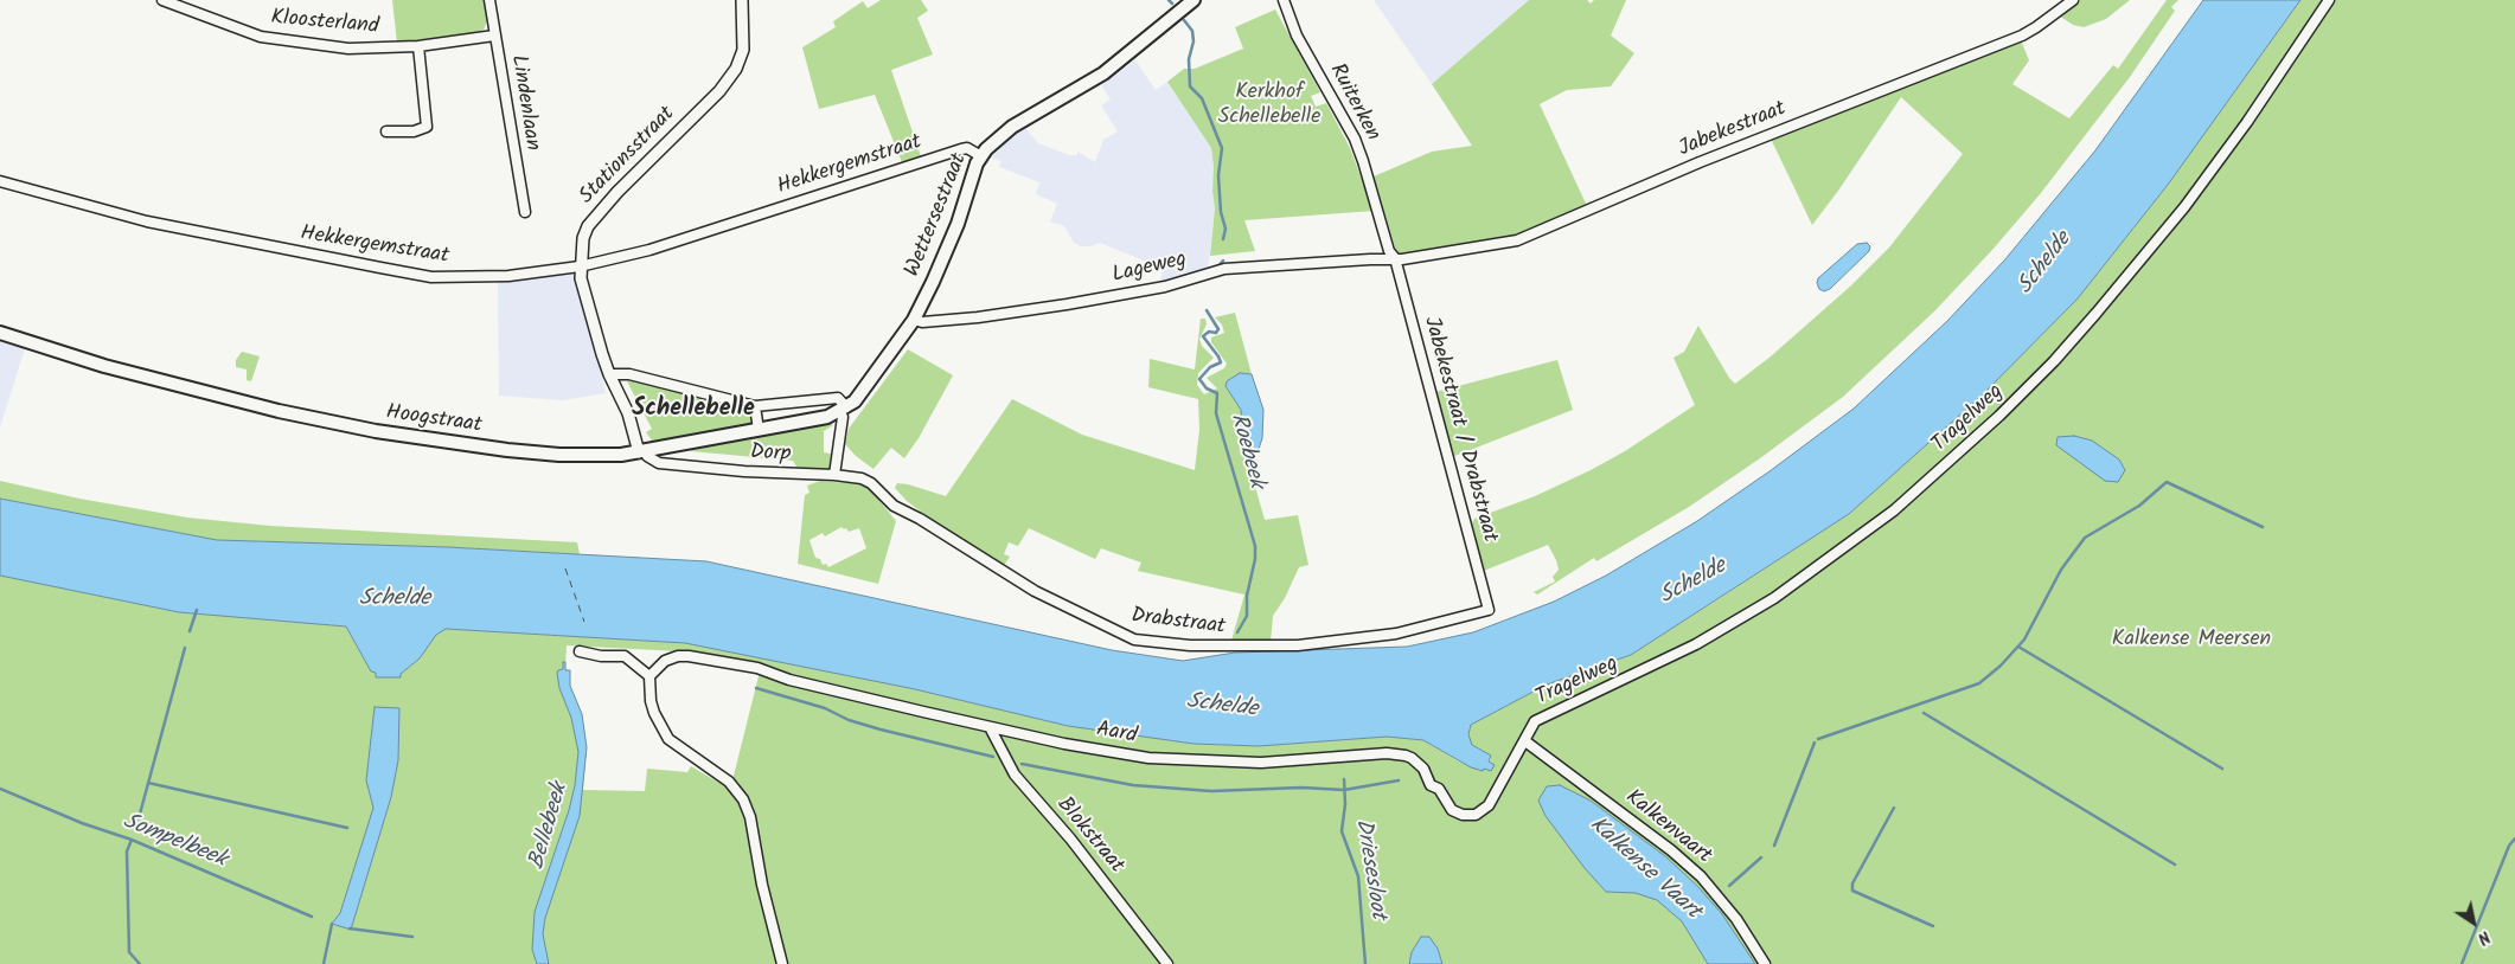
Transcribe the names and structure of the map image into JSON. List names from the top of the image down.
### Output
{
  "streets": {
    "main road": ["Wettersestraat", "Hoogstraat"],
    "street": [
      "Kloosterland",
      "Lindenlaan",
      "Ruiterken",
      "Jabekestraat",
      "Stationsstraat",
      "Hekkergemstraat",
      "Lageweg",
      "Tragelweg",
      "Jabekestraat / Drabstraat",
      "Dorp",
      "Drabstraat",
      "Aard",
      "Kalkenvaart",
      "Blokstraat"
    ]
  },
  "crossings": [
    ["Kloosterland", "Lindenlaan"],
    ["Ruiterken", "Jabekestraat"],
    ["Ruiterken", "Lageweg"],
    ["Ruiterken", "Jabekestraat / Drabstraat"],
    ["Jabekestraat", "Lageweg"],
    ["Jabekestraat", "Jabekestraat / Drabstraat"],
    ["Stationsstraat", "Hekkergemstraat"],
    ["Stationsstraat", "Hoogstraat"],
    ["Stationsstraat", "Dorp"],
    ["Hekkergemstraat", "Wettersestraat"],
    ["Wettersestraat", "Lageweg"],
    ["Wettersestraat", "Hoogstraat"],
    ["Lageweg", "Jabekestraat / Drabstraat"],
    ["Tragelweg", "Aard"],
    ["Tragelweg", "Kalkenvaart"],
    ["Hoogstraat", "Dorp"],
    ["Jabekestraat / Drabstraat", "Drabstraat"],
    ["Dorp", "Drabstraat"],
    ["Aard", "Kalkenvaart"],
    ["Aard", "Blokstraat"]
  ],
  "districts": ["Schellebelle"],
  "water": [
    "Schelde",
    "Roebeek",
    "Bellebeek",
    "Sompelbeek",
    "Driesesloot",
    "Kalkense Vaart"
  ],
  "parks": ["Kerkhof Schellebelle", "Kalkense Meersen"],
  "north": "bottom right"
}
